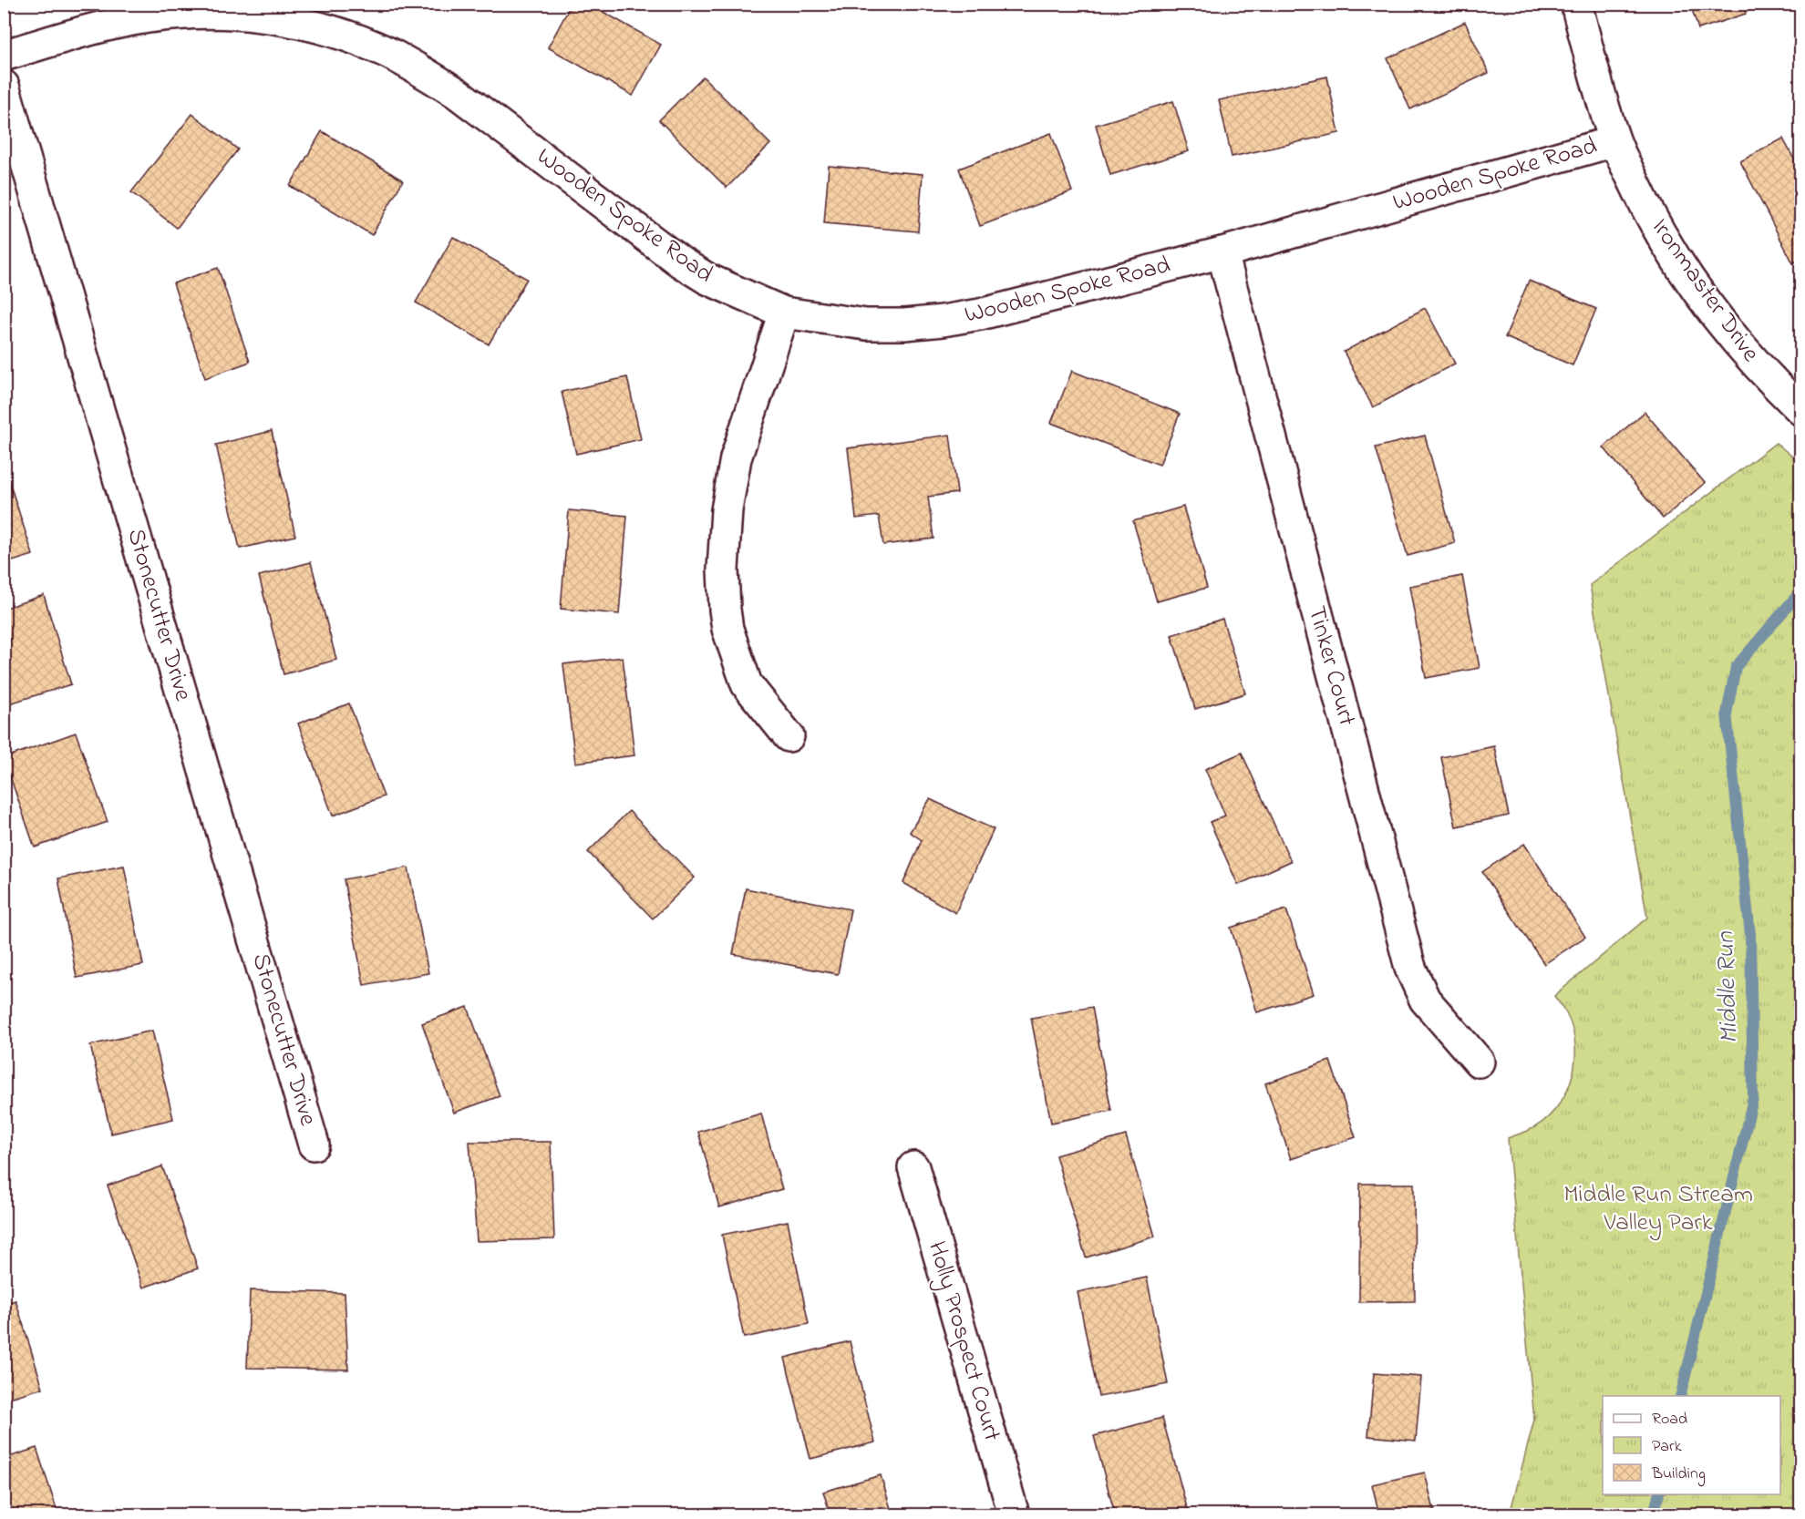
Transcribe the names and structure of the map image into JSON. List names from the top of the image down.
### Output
{
  "streets": {
    "street": [
      "Wooden Spoke Road",
      "Ironmaster Drive",
      "Stonecutter Drive",
      "Tinker Court",
      "Holly Prospect Court"
    ]
  },
  "crossings": [
    ["Wooden Spoke Road", "Ironmaster Drive"],
    ["Wooden Spoke Road", "Tinker Court"]
  ],
  "water": ["Middle Run"],
  "parks": ["Middle Run Stream Valley Park"],
  "legend": ["Road", "Park", "Building"]
}
